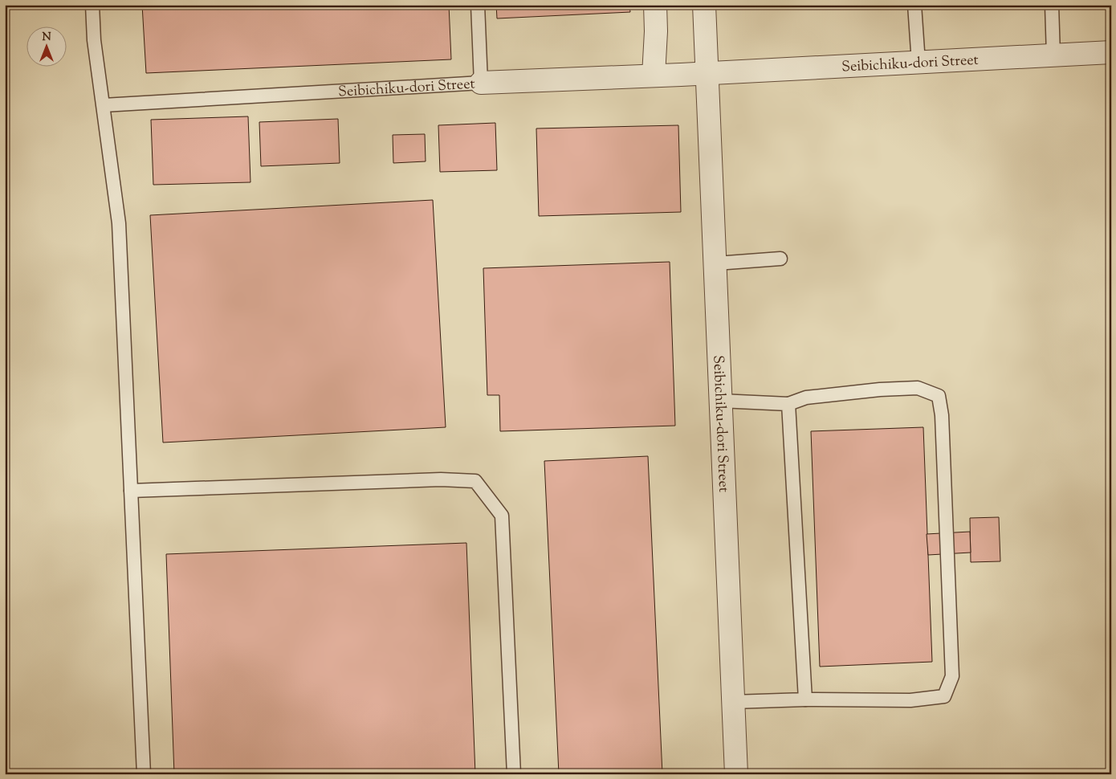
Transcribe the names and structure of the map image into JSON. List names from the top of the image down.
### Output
{
  "streets": {
    "street": ["Seibichiku-dori Street"]
  },
  "north": "top"
}
